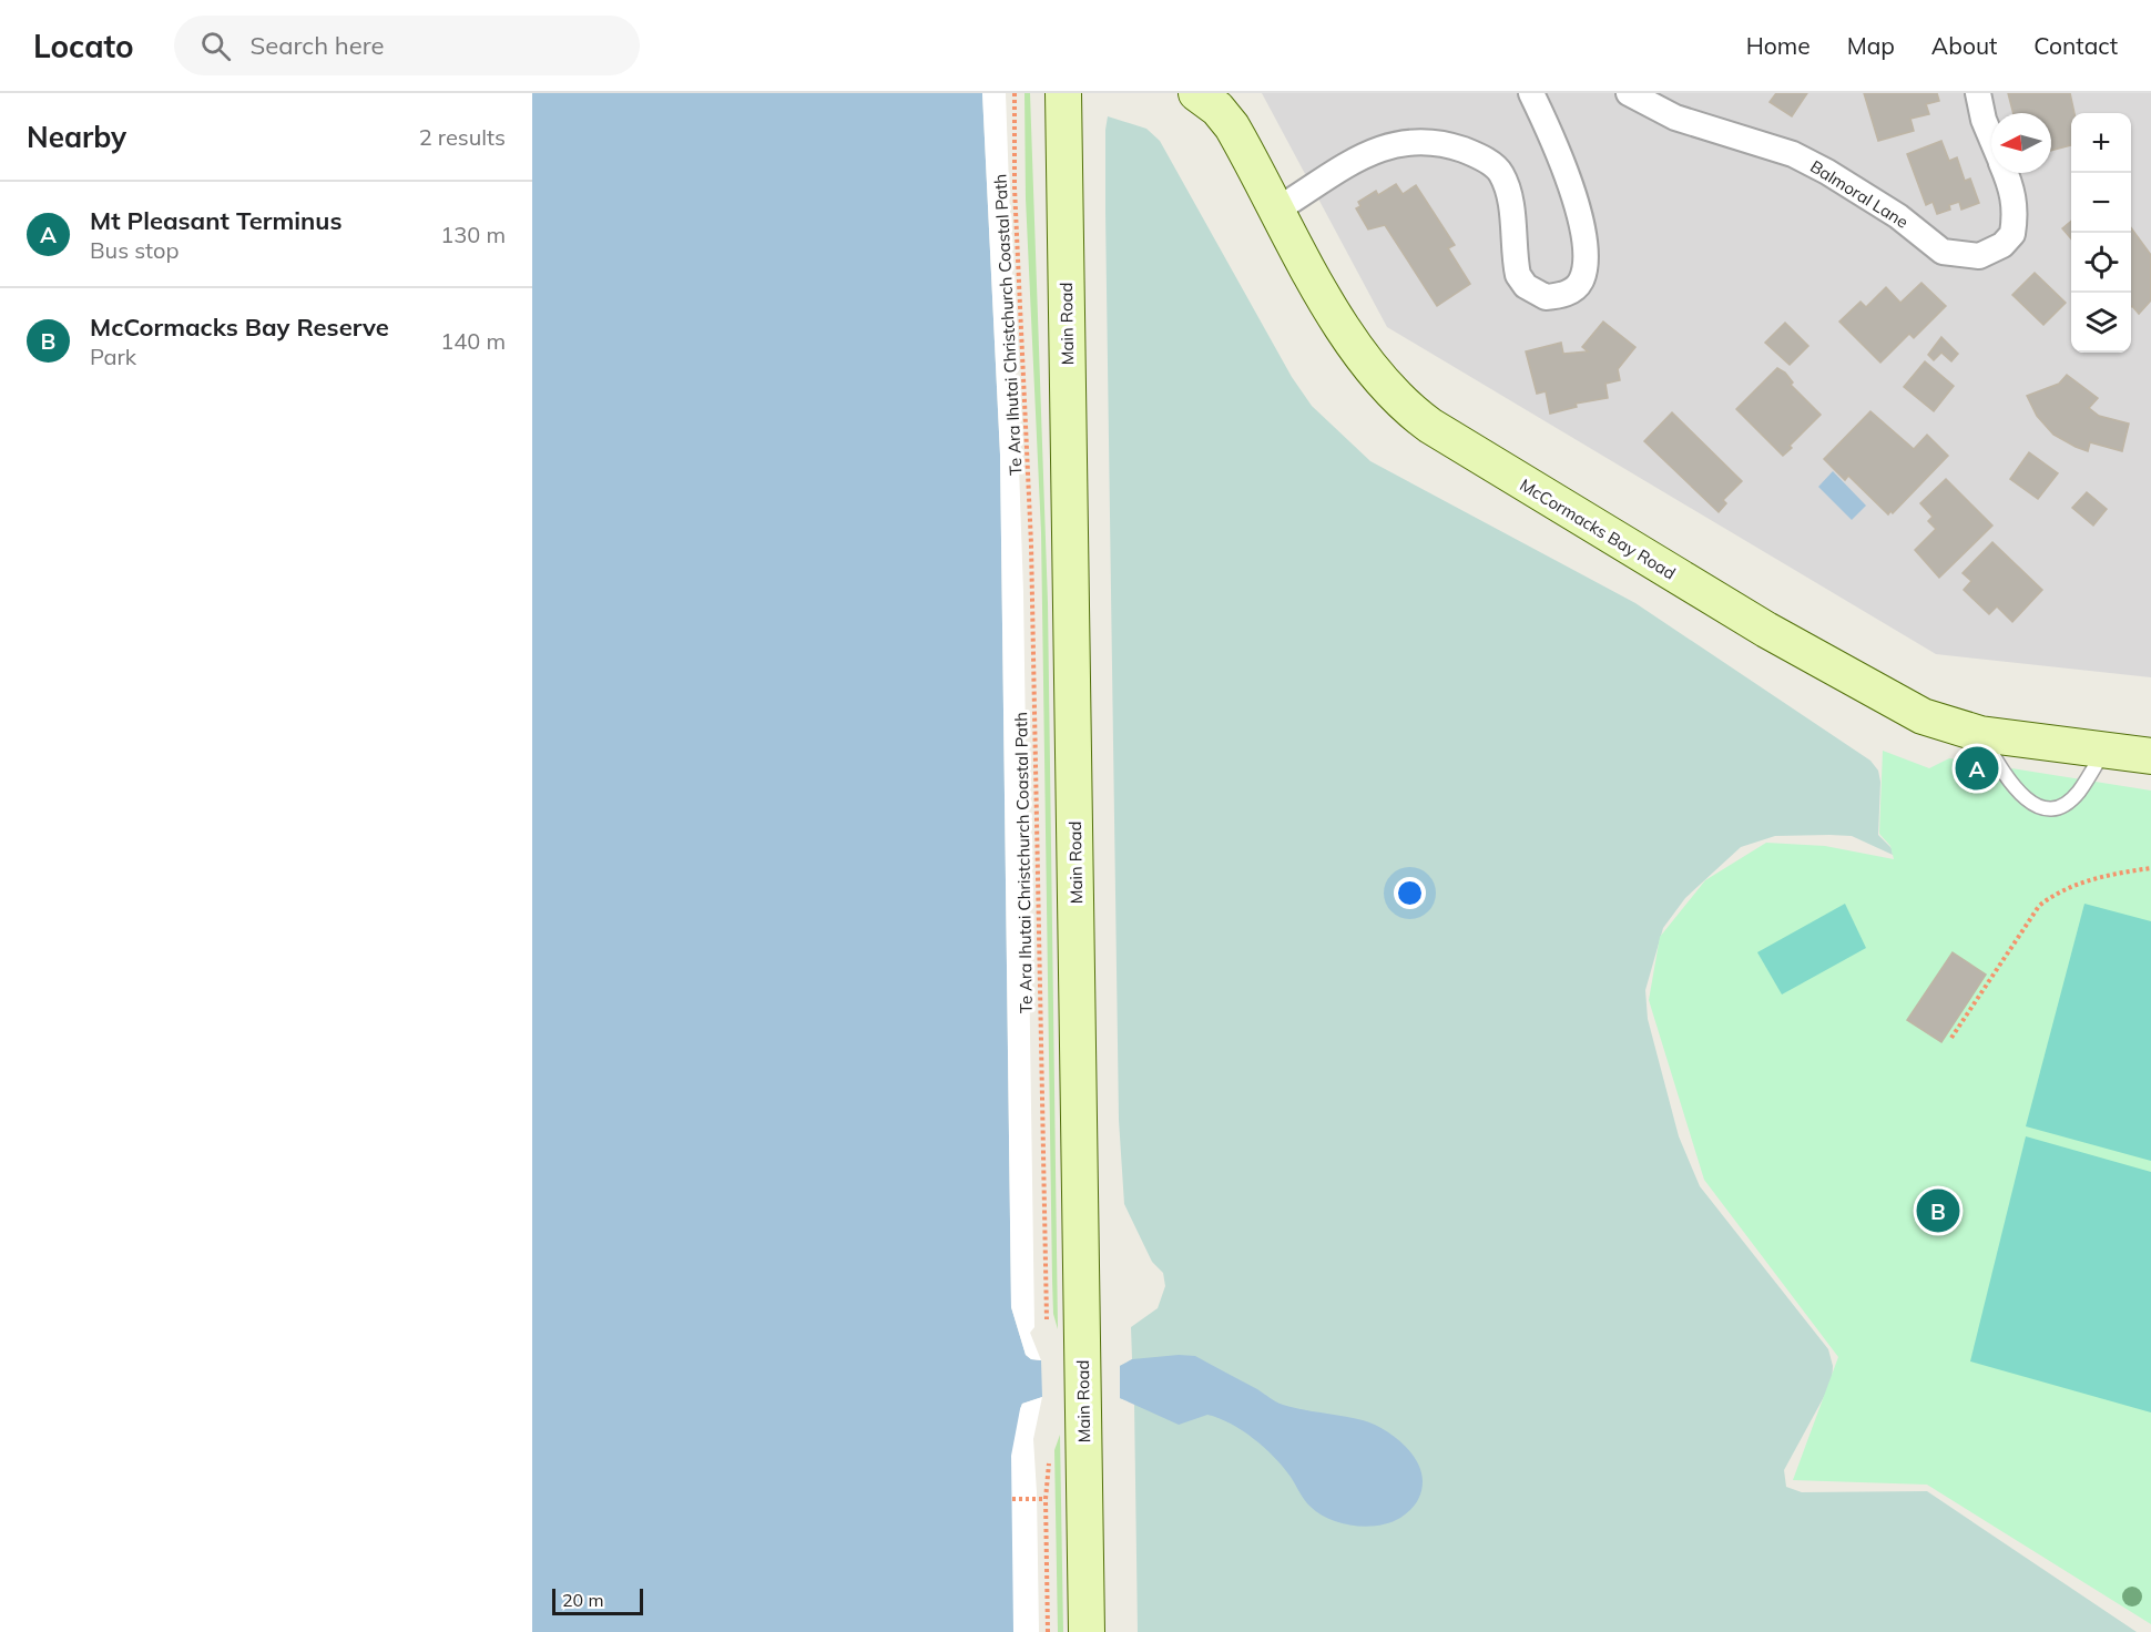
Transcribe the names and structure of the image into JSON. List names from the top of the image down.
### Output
{
  "streets": {
    "main road": ["Main Road", "McCormacks Bay Road"],
    "street": ["Balmoral Lane"],
    "path": ["Te Ara Ihutai Christchurch Coastal Path"]
  },
  "scale_bar": "20 m",
  "north": "left",
  "page": {
    "header": "Locato",
    "search": "Search here",
    "nav": [
      "Home",
      "Map",
      "About",
      "Contact"
    ],
    "heading": ["Nearby", "2 results"],
    "map_buttons": ["+", "−"],
    "list": [
      {
        "mark": "A",
        "name": "Mt Pleasant Terminus",
        "note": "Bus stop",
        "value": "130 m"
      },
      {
        "mark": "B",
        "name": "McCormacks Bay Reserve",
        "note": "Park",
        "value": "140 m"
      }
    ],
    "pins": ["A", "B"],
    "scale": "20 m"
  }
}
